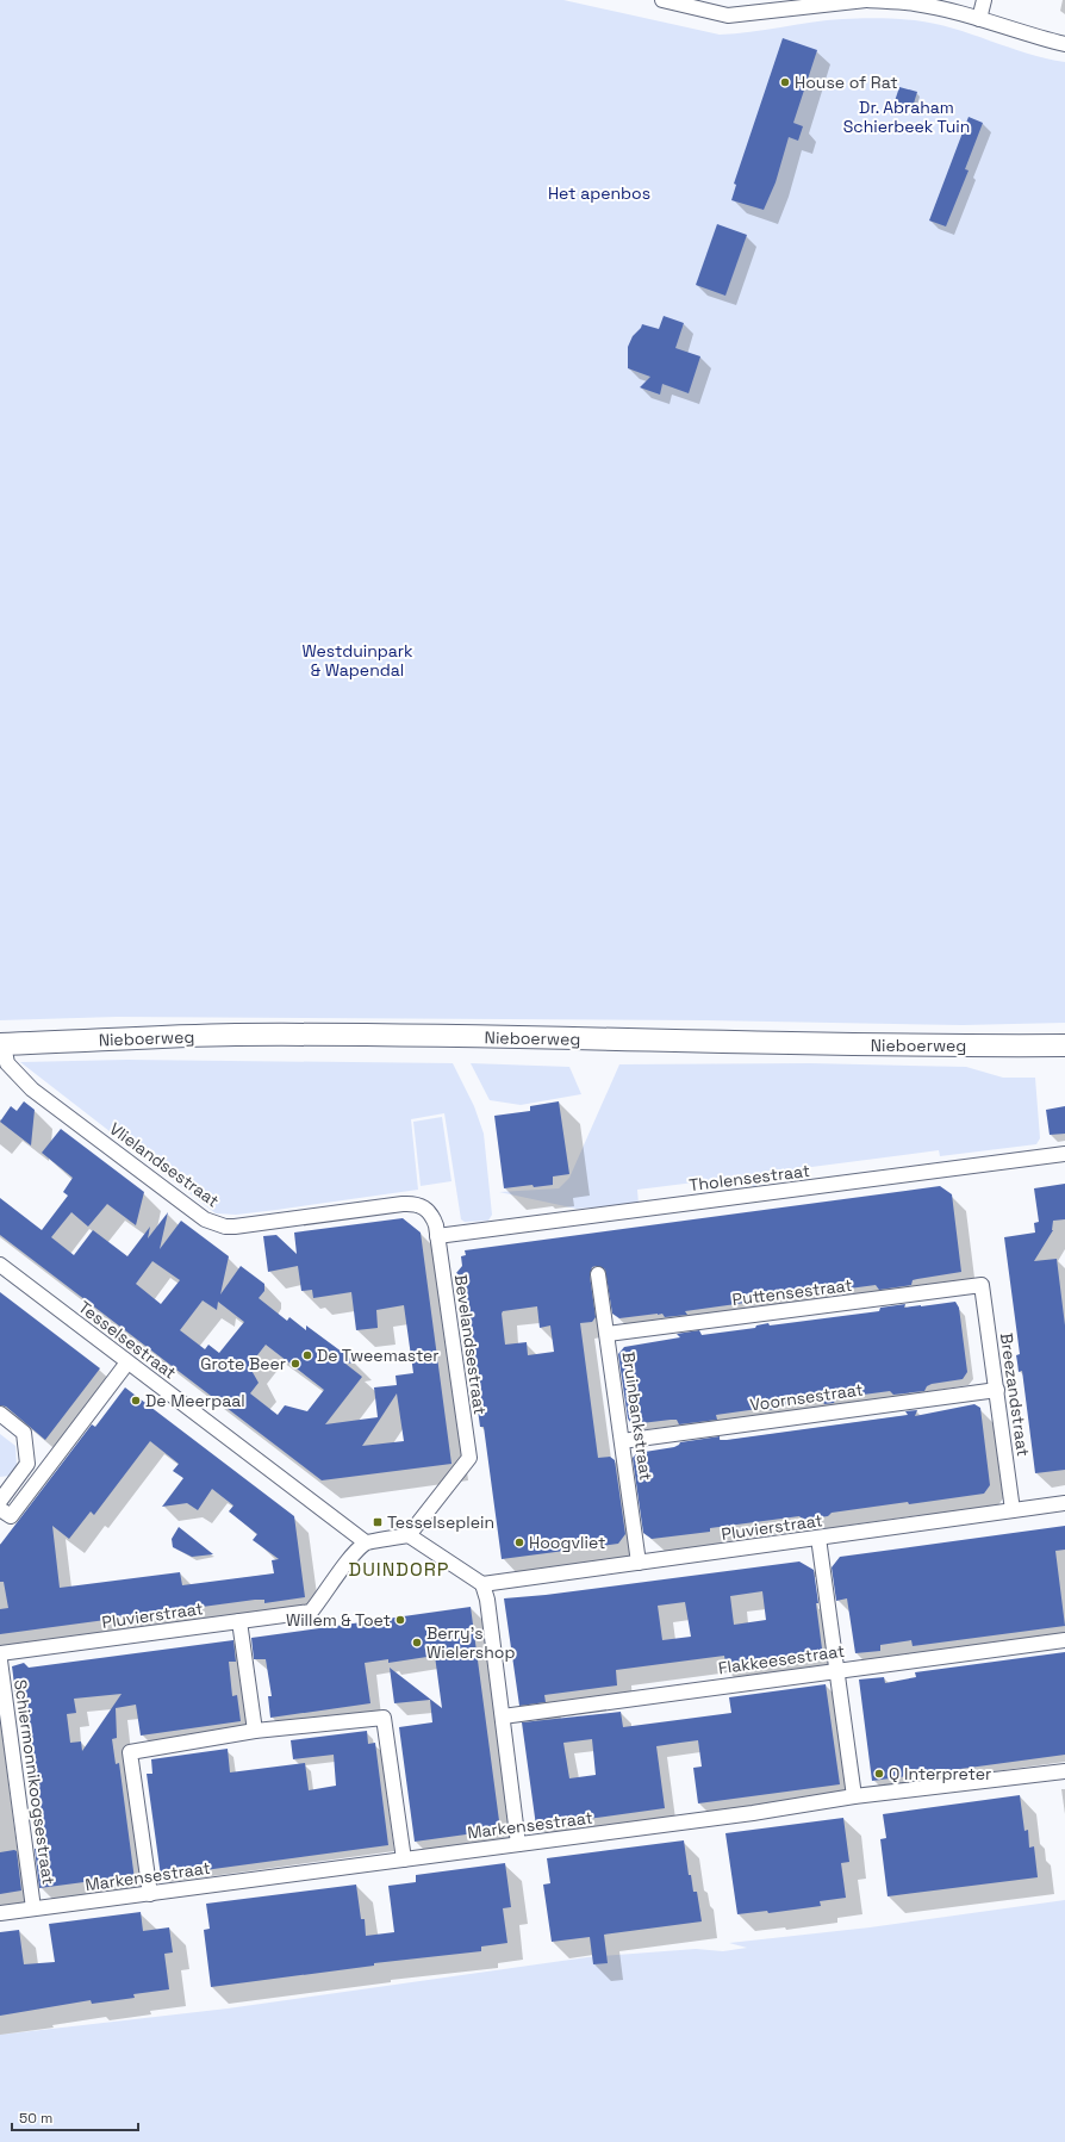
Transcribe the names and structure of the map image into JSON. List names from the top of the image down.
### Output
{
  "streets": {
    "street": [
      "Nieboerweg",
      "Vlielandsestraat",
      "Tholensestraat",
      "Puttensestraat",
      "Tesselsestraat",
      "Bevelandsestraat",
      "Breezandstraat",
      "Voornsestraat",
      "Bruinbankstraat",
      "Pluvierstraat",
      "Flakkeesestraat",
      "Schiermonnikoogsestraat",
      "Markensestraat"
    ]
  },
  "crossings": [
    ["Nieboerweg", "Vlielandsestraat"],
    ["Vlielandsestraat", "Tholensestraat"],
    ["Vlielandsestraat", "Bevelandsestraat"],
    ["Tholensestraat", "Bevelandsestraat"],
    ["Puttensestraat", "Breezandstraat"],
    ["Puttensestraat", "Bruinbankstraat"],
    ["Tesselsestraat", "Pluvierstraat"],
    ["Breezandstraat", "Voornsestraat"],
    ["Breezandstraat", "Pluvierstraat"],
    ["Voornsestraat", "Bruinbankstraat"],
    ["Bruinbankstraat", "Pluvierstraat"],
    ["Schiermonnikoogsestraat", "Markensestraat"]
  ],
  "districts": ["DUINDORP"],
  "parks": ["Dr. Abraham Schierbeek Tuin", "Het apenbos", "Westduinpark & Wapendal"],
  "places": {
    "other": [
      "House of Rat",
      "De Tweemaster",
      "Grote Beer",
      "De Meerpaal",
      "Hoogvliet",
      "Willem & Toet",
      "Berry's Wielershop",
      "Q Interpreter"
    ],
    "transit": ["Tesselseplein"]
  },
  "scale_bar": "50 m"
}
